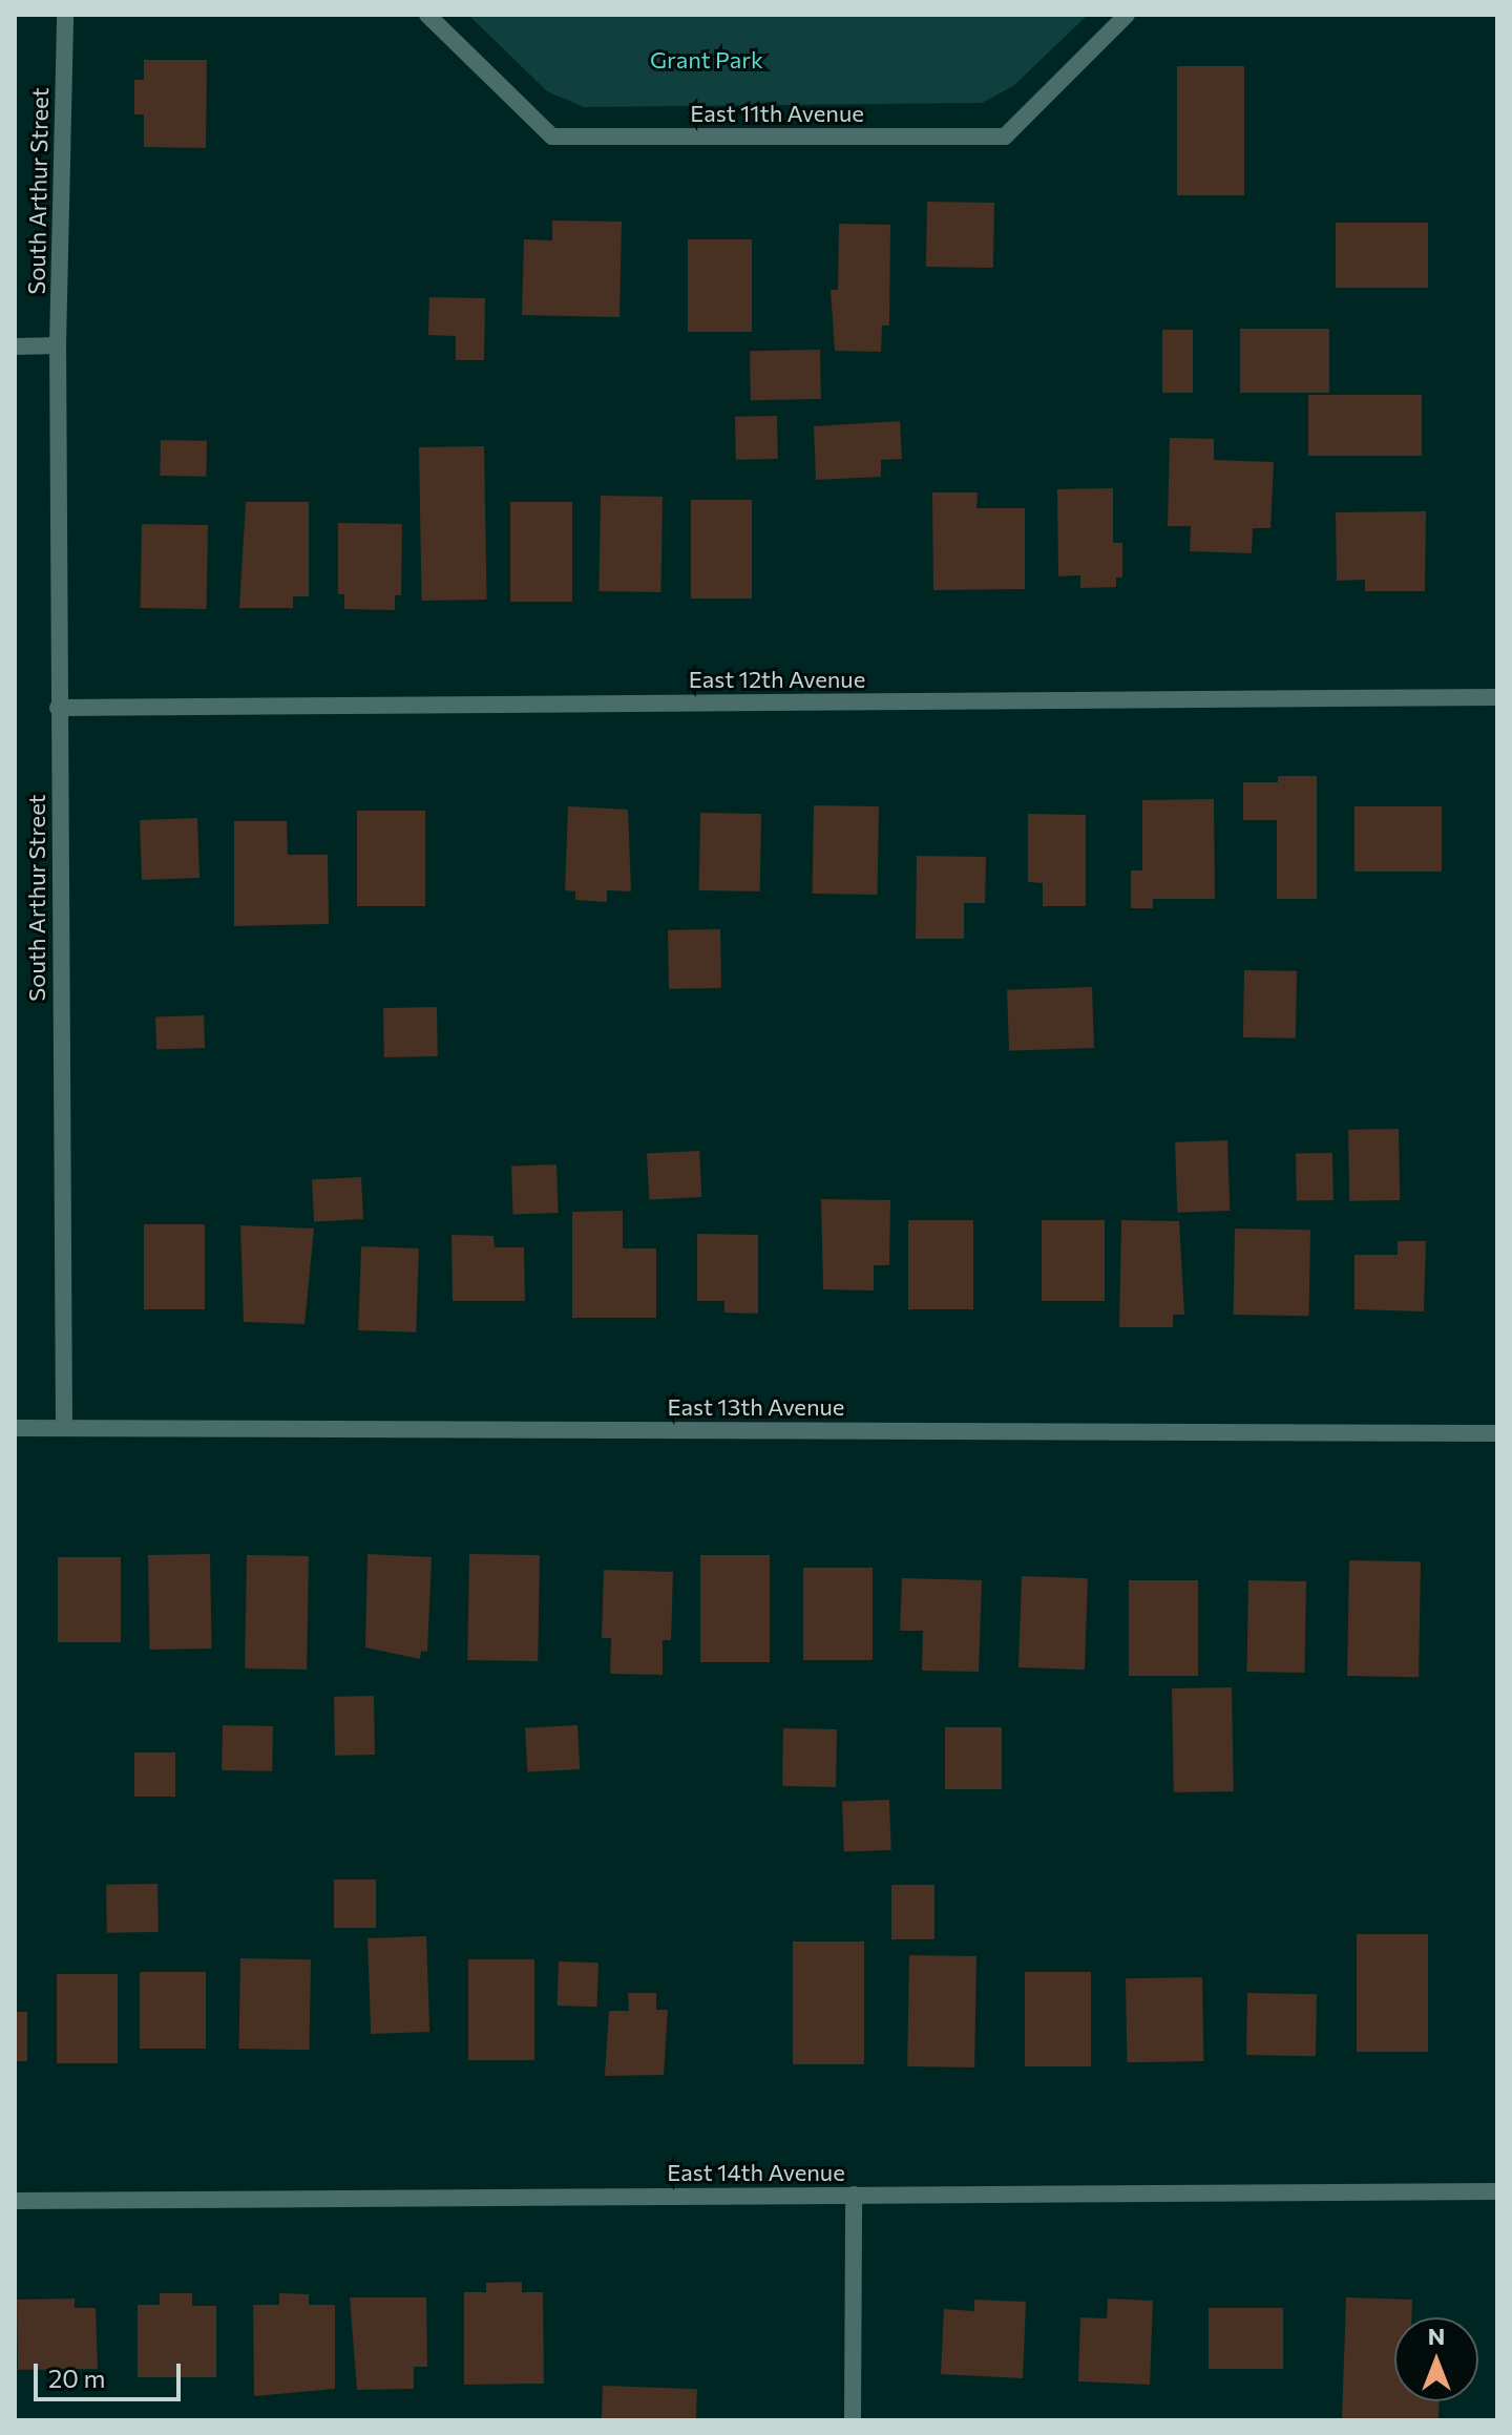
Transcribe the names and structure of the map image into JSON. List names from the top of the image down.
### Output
{
  "streets": {
    "street": [
      "East 11th Avenue",
      "South Arthur Street",
      "East 12th Avenue",
      "East 13th Avenue",
      "East 14th Avenue"
    ]
  },
  "crossings": [
    ["South Arthur Street", "East 12th Avenue"],
    ["South Arthur Street", "East 13th Avenue"]
  ],
  "parks": ["Grant Park"],
  "scale_bar": "20 m",
  "north": "top"
}
